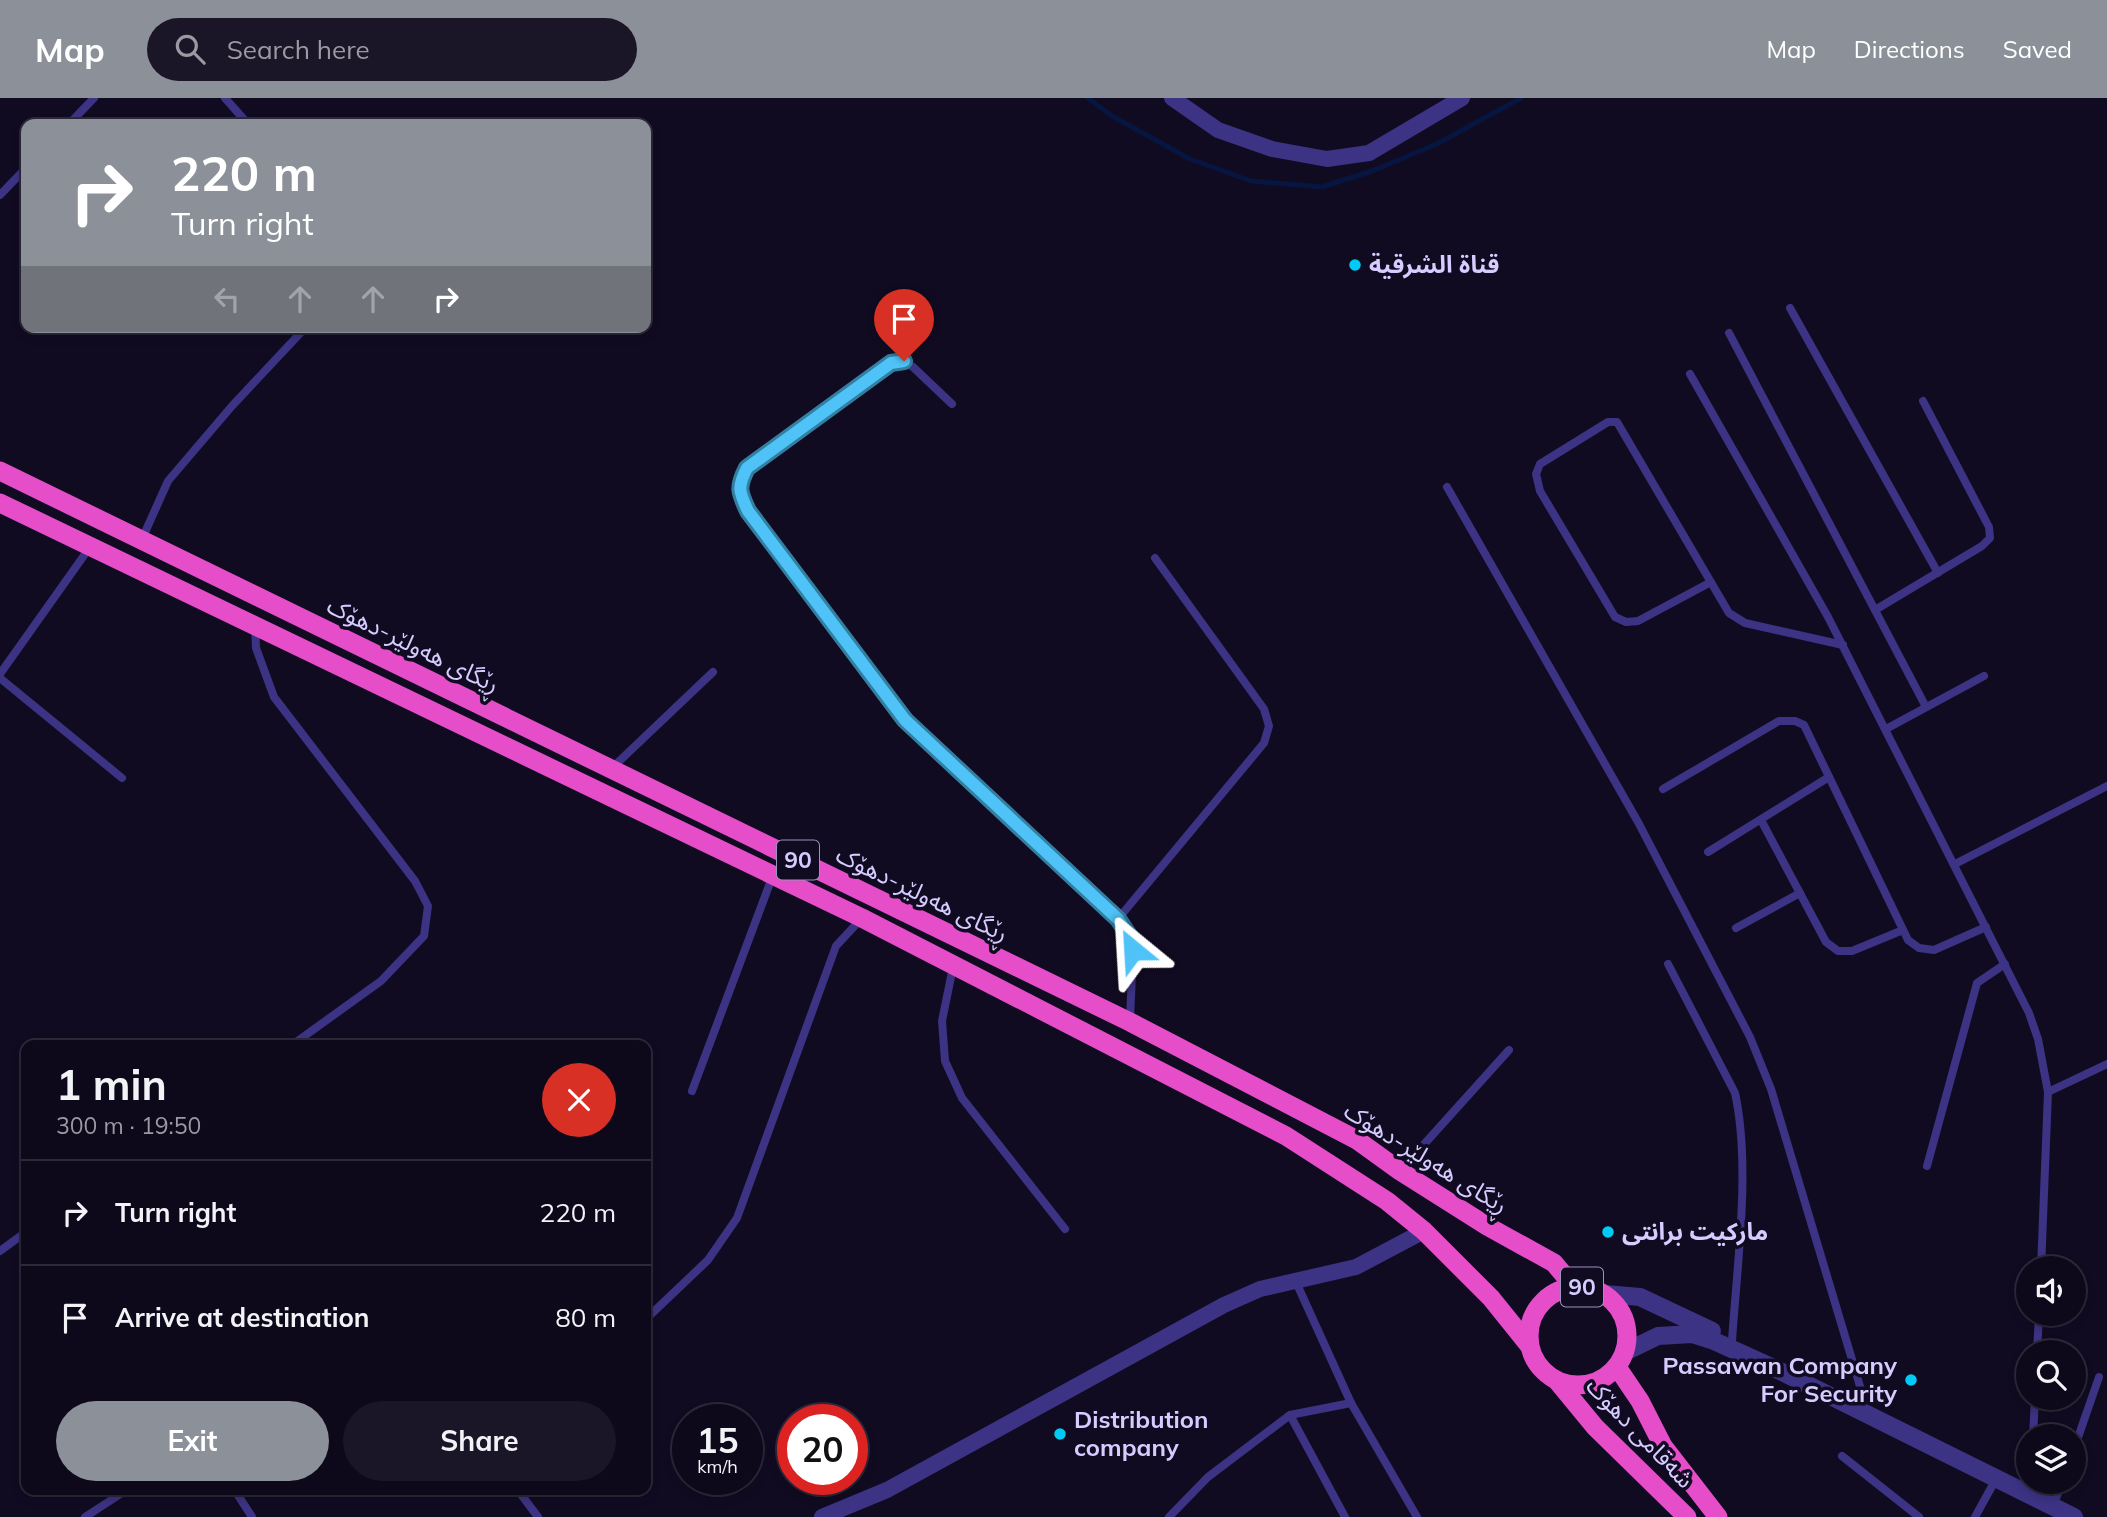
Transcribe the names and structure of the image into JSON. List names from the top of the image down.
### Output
{
  "streets": {
    "highway": ["ڕێگای هەولێر-دهۆک", "90", "شەقامی دهۆک"]
  },
  "crossings": [
    ["ڕێگای هەولێر-دهۆک", "90"],
    ["ڕێگای هەولێر-دهۆک", "شەقامی دهۆک"],
    ["90", "شەقامی دهۆک"]
  ],
  "places": [
    "قناة الشرقية",
    "مارکیت برانتی",
    "Passawan Company For Security",
    "Distribution company"
  ],
  "page": {
    "header": "Map",
    "search": "Search here",
    "nav": ["Map", "Directions", "Saved"],
    "turn": ["220 m", "Turn right"],
    "heading": ["1 min", "300 m · 19:50"],
    "list": [
      {
        "name": "Turn right",
        "value": "220 m"
      },
      {
        "name": "Arrive at destination",
        "value": "80 m"
      }
    ],
    "buttons": ["Exit", "Share"],
    "speed": "15 km/h",
    "limit": "20"
  }
}
